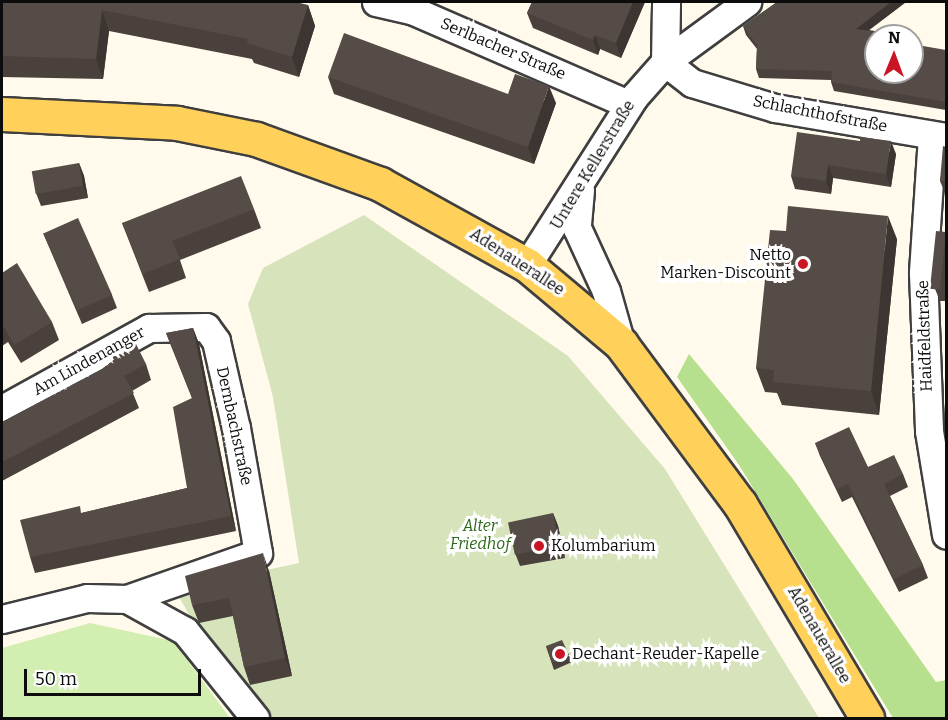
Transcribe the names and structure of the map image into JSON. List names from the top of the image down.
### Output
{
  "streets": {
    "main road": ["Adenauerallee"],
    "street": [
      "Serlbacher Straße",
      "Schlachthofstraße",
      "Untere Kellerstraße",
      "Haidfeldstraße",
      "Am Lindenanger",
      "Dernbachstraße"
    ]
  },
  "crossings": [
    ["Serlbacher Straße", "Untere Kellerstraße"],
    ["Schlachthofstraße", "Untere Kellerstraße"],
    ["Schlachthofstraße", "Haidfeldstraße"],
    ["Untere Kellerstraße", "Adenauerallee"],
    ["Am Lindenanger", "Dernbachstraße"]
  ],
  "parks": ["Alter Friedhof"],
  "places": ["Netto Marken-Discount", "Kolumbarium", "Dechant-Reuder-Kapelle"],
  "scale_bar": "50 m",
  "north": "top"
}
